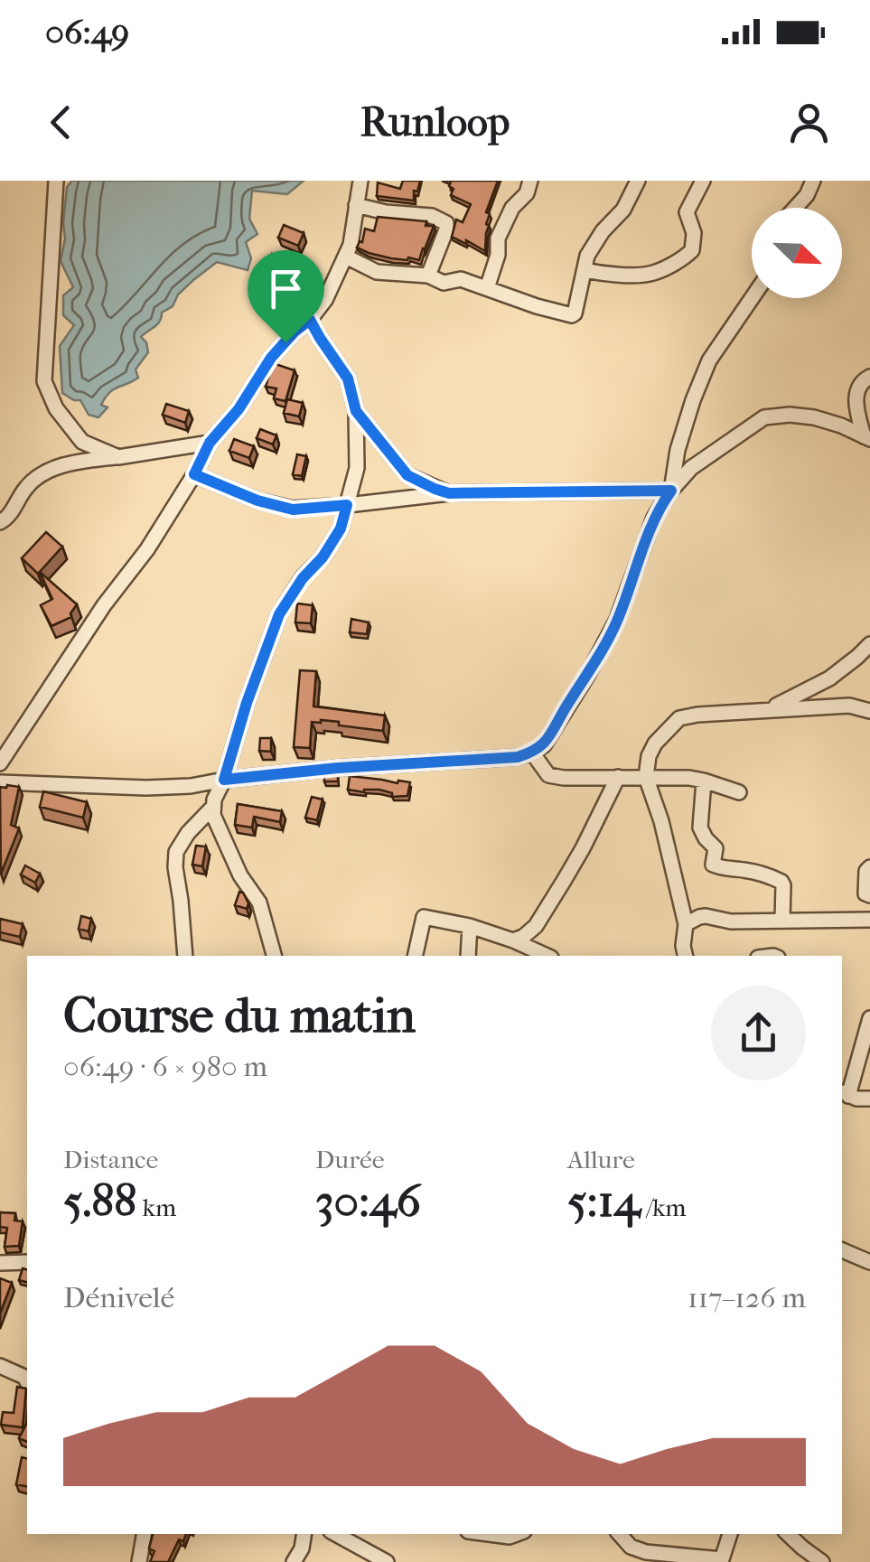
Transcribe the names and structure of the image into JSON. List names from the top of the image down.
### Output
{
  "north": "bottom right",
  "page": {
    "status": "06:49",
    "header": "Runloop",
    "heading": ["Course du matin", "06:49 · 6 × 980 m"],
    "stats": [
      ["Distance", "5.88 km"],
      ["Durée", "30:46"],
      ["Allure", "5:14 /km"]
    ],
    "chart": ["Dénivelé", "117–126 m"]
  }
}
